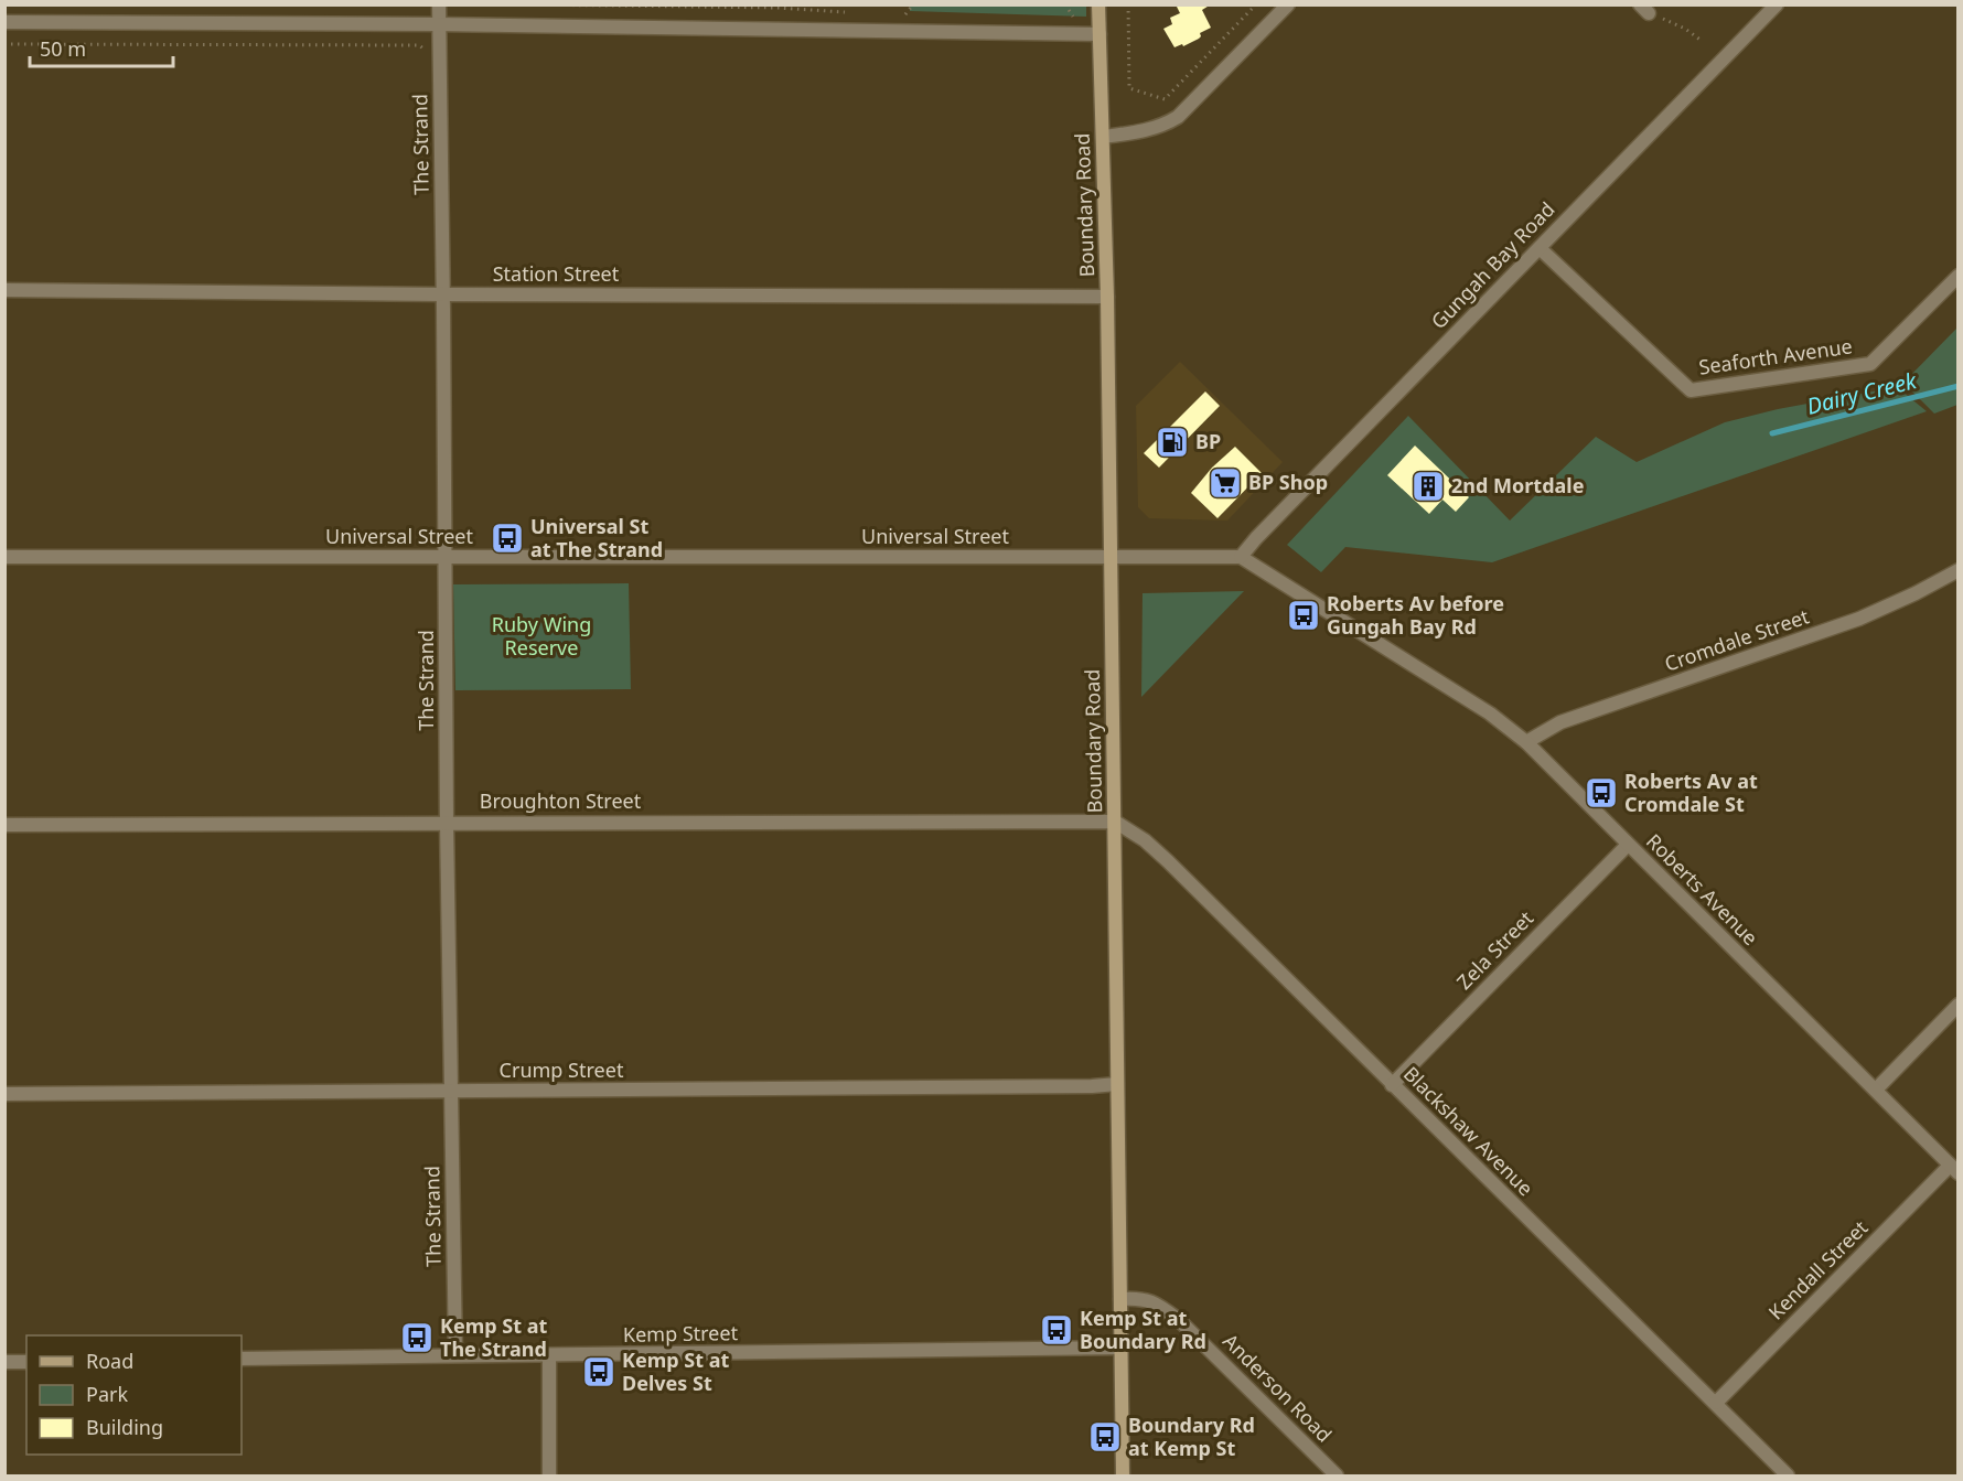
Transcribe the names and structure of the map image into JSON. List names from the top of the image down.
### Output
{
  "streets": {
    "main road": ["Boundary Road"],
    "street": [
      "The Strand",
      "Gungah Bay Road",
      "Station Street",
      "Seaforth Avenue",
      "Universal Street",
      "Cromdale Street",
      "Broughton Street",
      "Roberts Avenue",
      "Zela Street",
      "Crump Street",
      "Blackshaw Avenue",
      "Kendall Street",
      "Kemp Street",
      "Anderson Road"
    ]
  },
  "crossings": [
    ["The Strand", "Station Street"],
    ["The Strand", "Universal Street"],
    ["The Strand", "Broughton Street"],
    ["The Strand", "Crump Street"],
    ["The Strand", "Kemp Street"],
    ["Boundary Road", "Station Street"],
    ["Boundary Road", "Universal Street"],
    ["Boundary Road", "Broughton Street"],
    ["Boundary Road", "Crump Street"],
    ["Boundary Road", "Blackshaw Avenue"],
    ["Boundary Road", "Kemp Street"],
    ["Boundary Road", "Anderson Road"],
    ["Gungah Bay Road", "Seaforth Avenue"],
    ["Gungah Bay Road", "Roberts Avenue"],
    ["Cromdale Street", "Roberts Avenue"],
    ["Broughton Street", "Blackshaw Avenue"],
    ["Roberts Avenue", "Zela Street"],
    ["Roberts Avenue", "Kendall Street"],
    ["Zela Street", "Blackshaw Avenue"],
    ["Blackshaw Avenue", "Kendall Street"]
  ],
  "water": ["Dairy Creek"],
  "parks": ["Ruby Wing Reserve"],
  "places": {
    "fuel station": ["BP"],
    "supermarket": ["BP Shop"],
    "building": ["2nd Mortdale"],
    "bus stop": [
      "Universal St at The Strand",
      "Roberts Av before Gungah Bay Rd",
      "Roberts Av at Cromdale St",
      "Kemp St at Boundary Rd",
      "Kemp St at The Strand",
      "Kemp St at Delves St",
      "Boundary Rd at Kemp St"
    ]
  },
  "legend": ["Road", "Park", "Building"],
  "scale_bar": "50 m"
}
